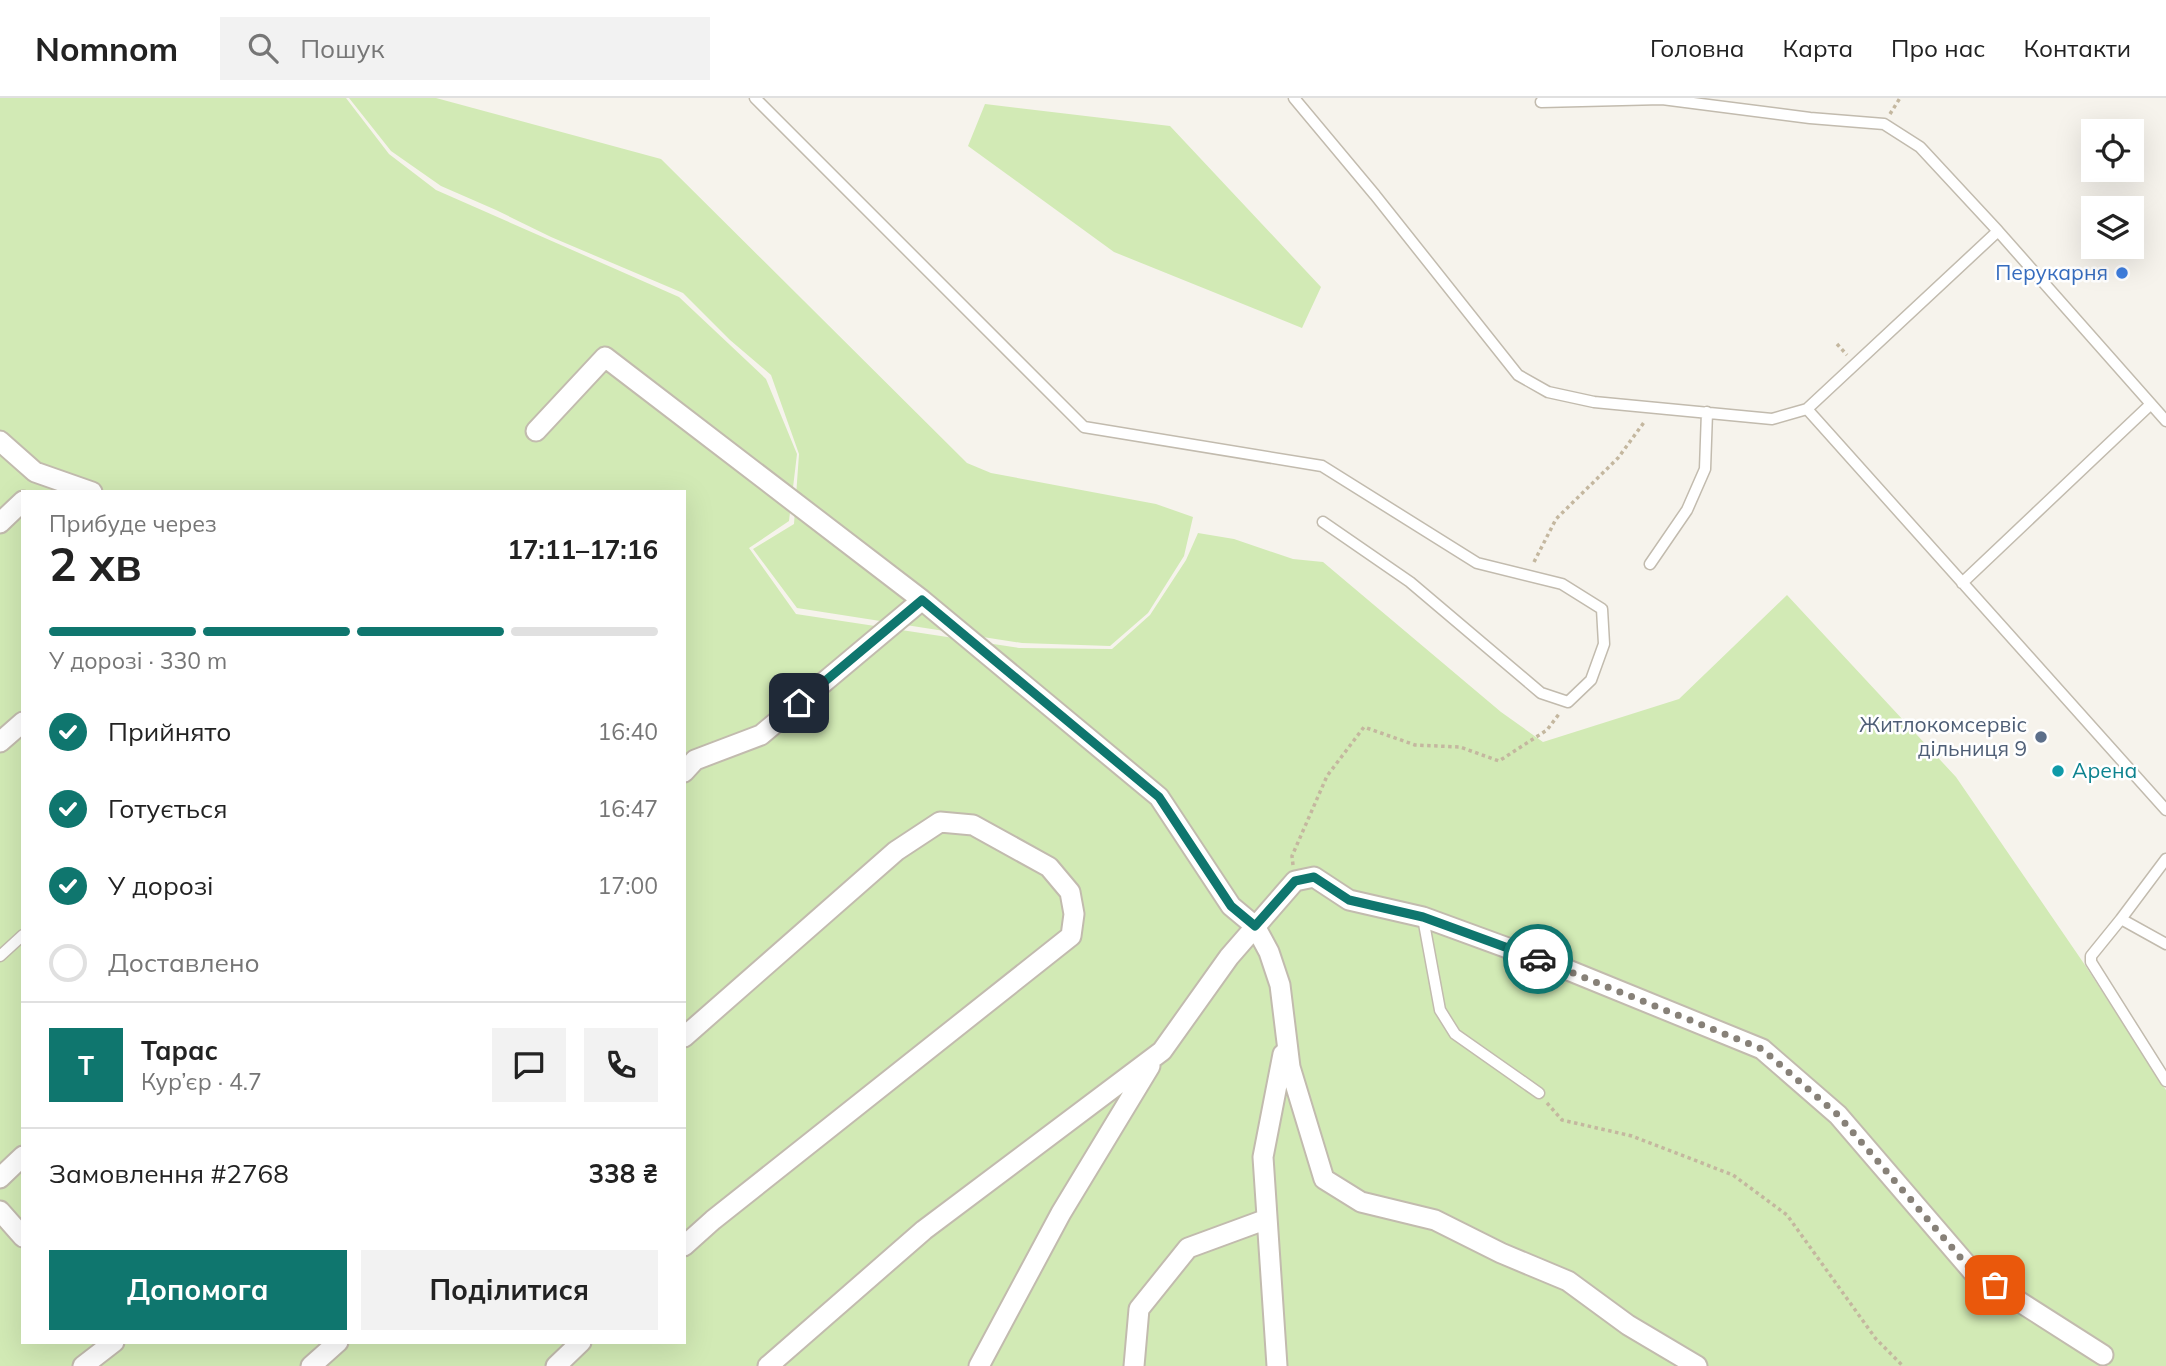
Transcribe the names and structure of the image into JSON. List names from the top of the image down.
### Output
{
  "places": ["Перукарня", "Житлокомсервіс дільниця 9", "Арена"],
  "page": {
    "header": "Nomnom",
    "search": "Пошук",
    "nav": [
      "Головна",
      "Карта",
      "Про нас",
      "Контакти"
    ],
    "heading": ["2 хв", "Прибуде через", "17:11–17:16"],
    "panel": [
      "Тарас",
      "Кур’єр · 4.7",
      "Замовлення #2768",
      "338 ₴"
    ],
    "bar": "У дорозі · 330 m",
    "list": [
      ["Прийнято", "16:40"],
      ["Готується", "16:47"],
      ["У дорозі", "17:00"],
      "Доставлено"
    ],
    "round": "Т",
    "buttons": ["Допомога", "Поділитися"]
  }
}
